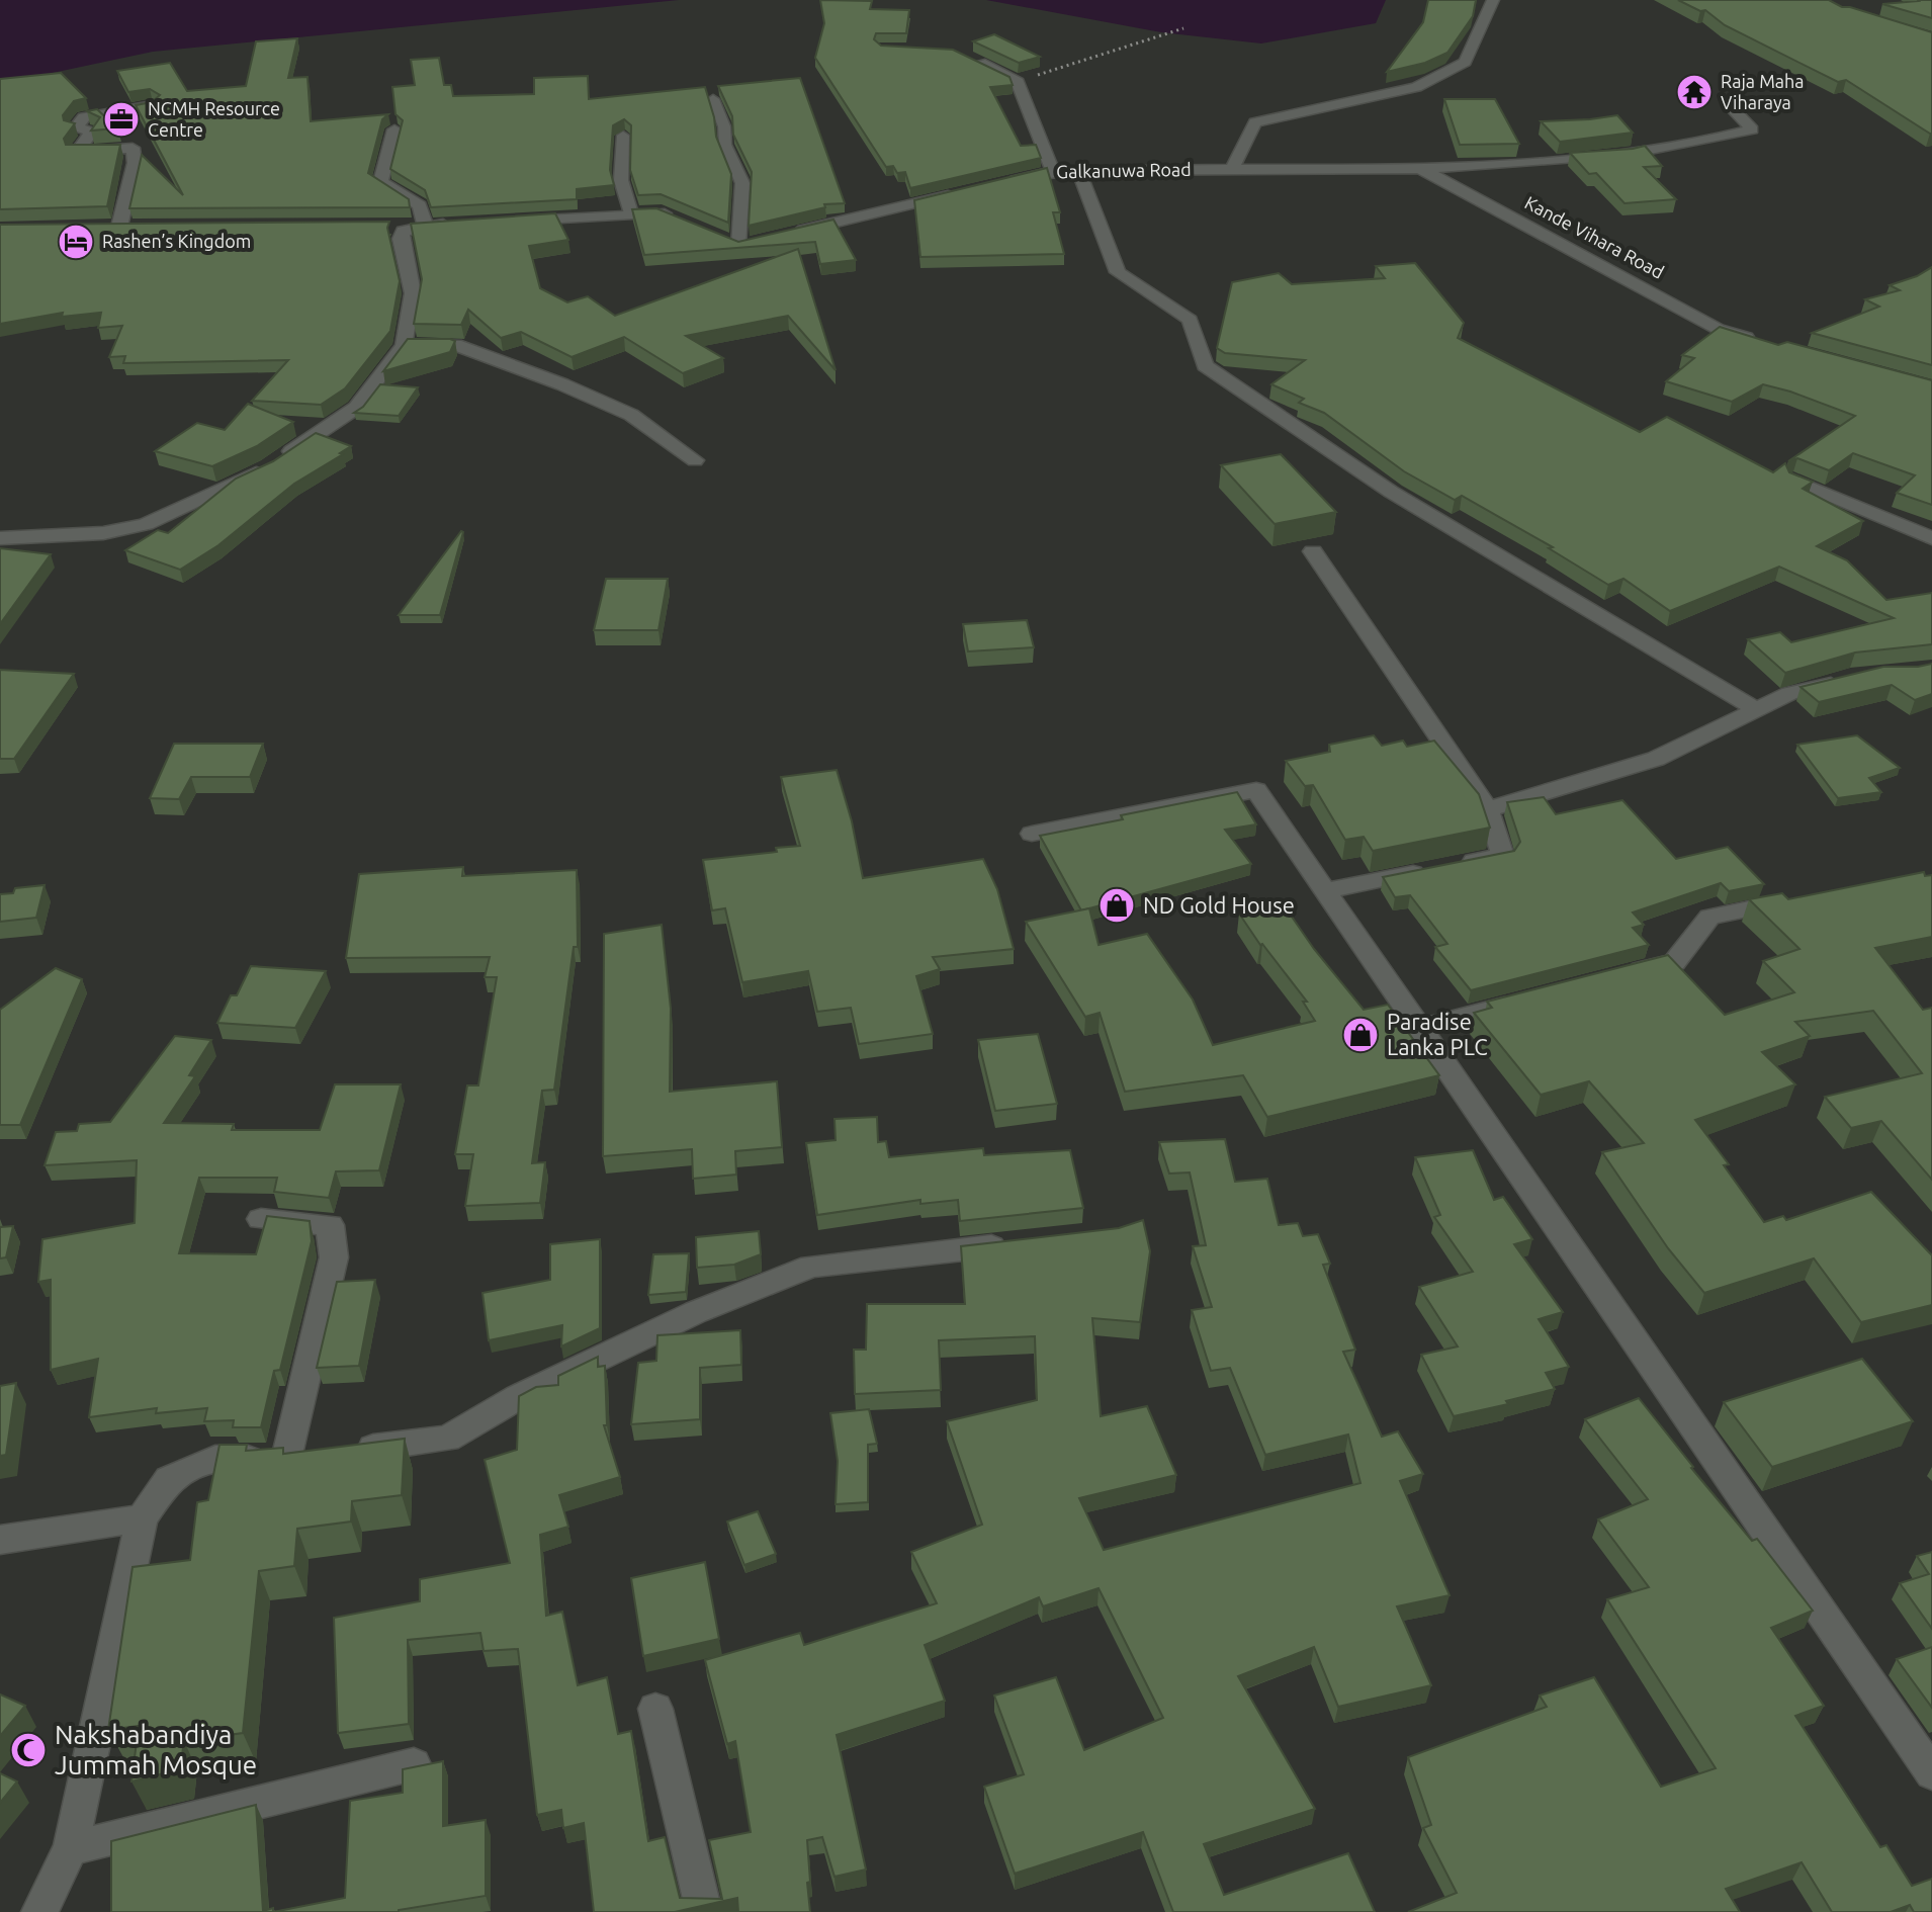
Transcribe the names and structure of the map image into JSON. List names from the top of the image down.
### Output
{
  "streets": {
    "street": ["Galkanuwa Road", "Kande Vihara Road"]
  },
  "crossings": [
    ["Galkanuwa Road", "Kande Vihara Road"]
  ],
  "places": {
    "temple": ["Raja Maha Viharaya"],
    "office": ["NCMH Resource Centre"],
    "hotel": ["Rashen’s Kingdom"],
    "shop": ["ND Gold House", "Paradise Lanka PLC"],
    "mosque": ["Nakshabandiya Jummah Mosque"]
  }
}
